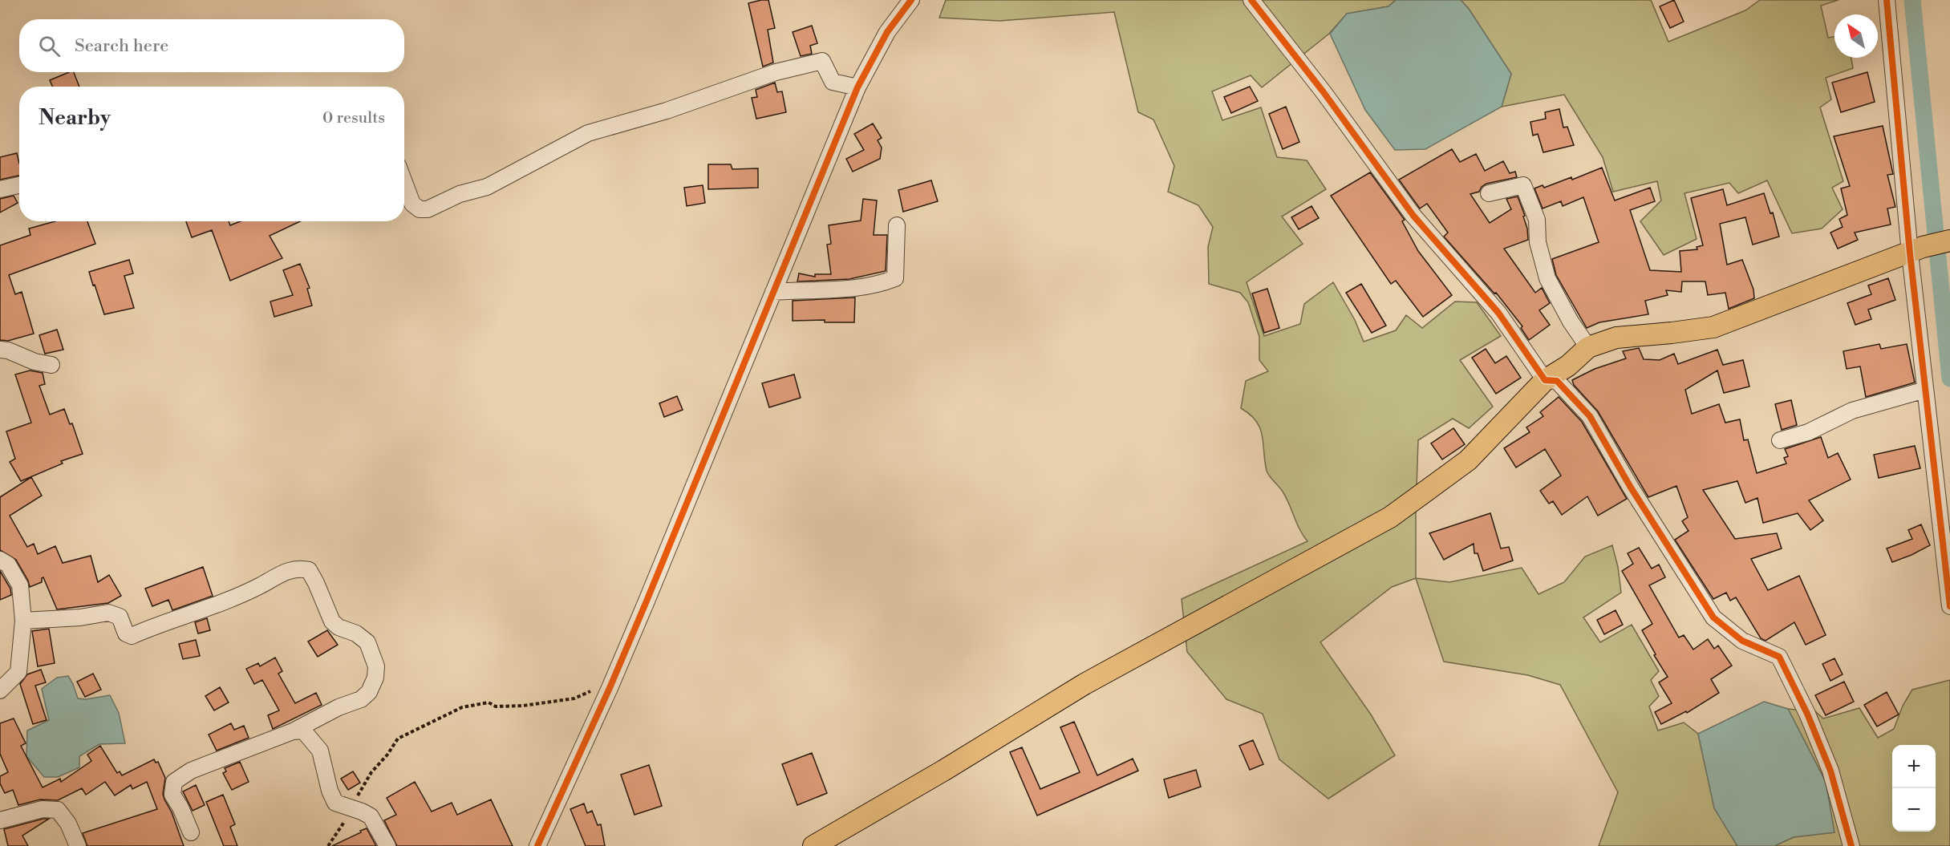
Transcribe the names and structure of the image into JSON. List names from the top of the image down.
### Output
{
  "north": "top left",
  "page": {
    "search": "Search here",
    "heading": ["Nearby", "0 results"],
    "map_buttons": ["+", "−"]
  }
}
